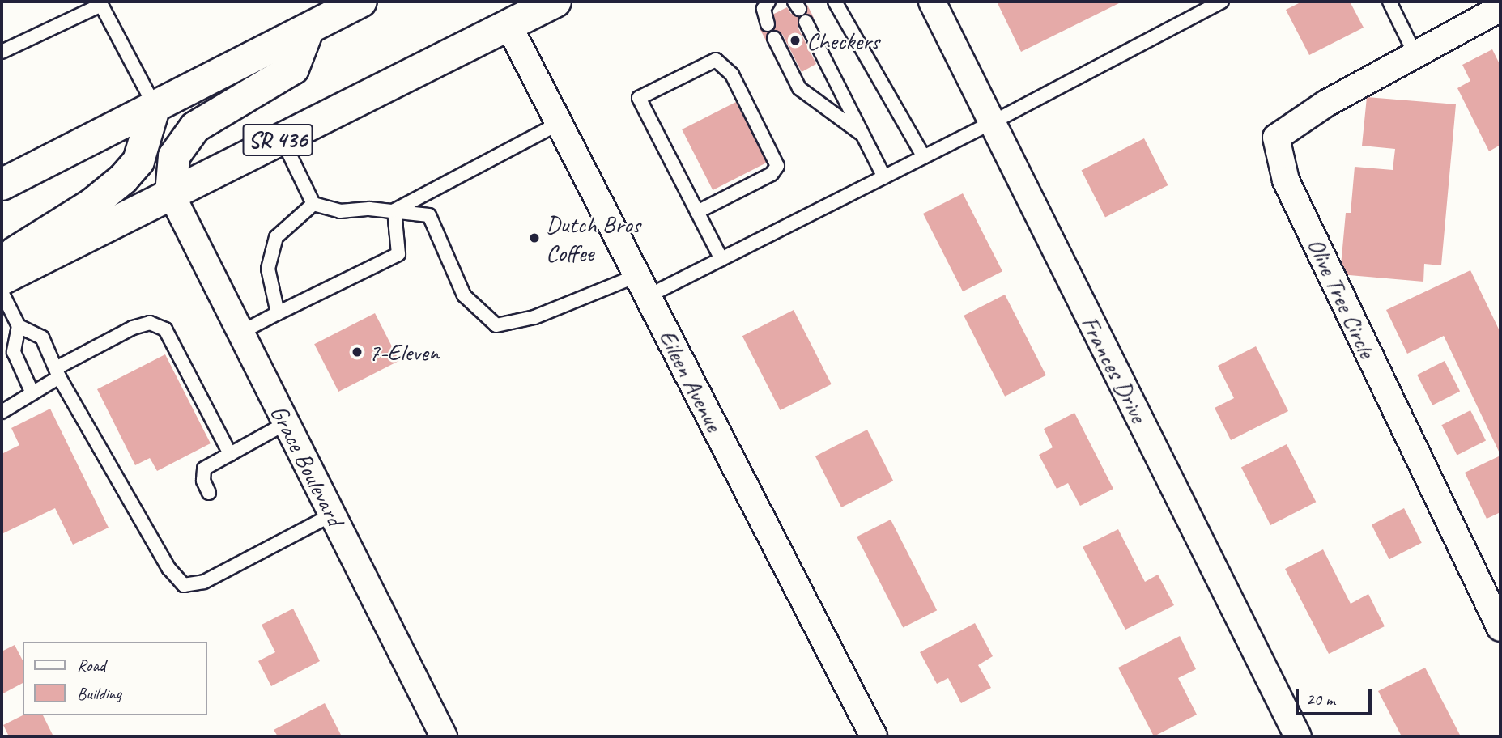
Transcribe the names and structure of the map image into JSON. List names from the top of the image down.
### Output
{
  "streets": {
    "main road": ["SR 436"],
    "street": [
      "Olive Tree Circle",
      "Frances Drive",
      "Eileen Avenue",
      "Grace Boulevard"
    ]
  },
  "crossings": [
    ["SR 436", "Eileen Avenue"],
    ["SR 436", "Grace Boulevard"]
  ],
  "places": ["Checkers", "Dutch Bros Coffee", "7-Eleven"],
  "legend": ["Road", "Building"],
  "scale_bar": "20 m"
}
